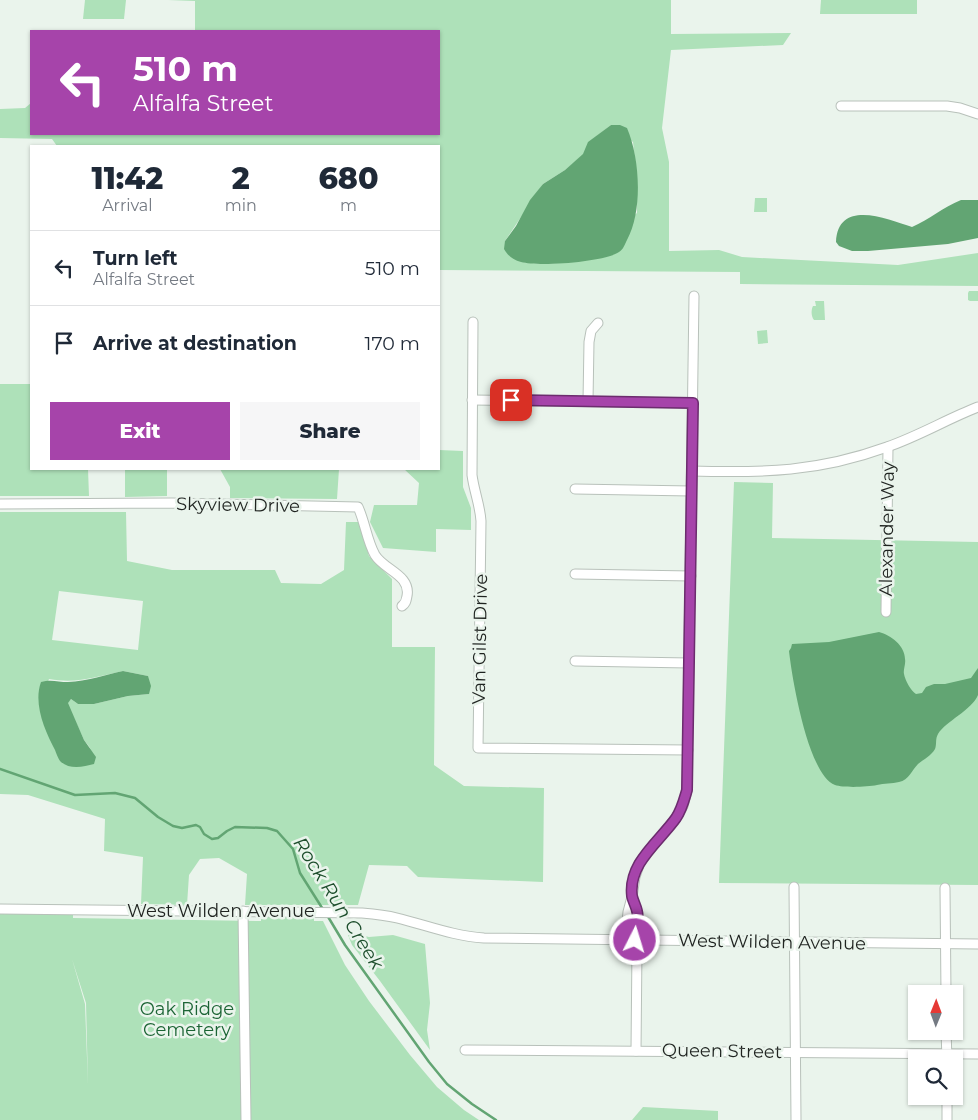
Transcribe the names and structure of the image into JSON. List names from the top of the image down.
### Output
{
  "streets": {
    "street": [
      "Skyview Drive",
      "Alexander Way",
      "Van Gilst Drive",
      "West Wilden Avenue",
      "Queen Street"
    ]
  },
  "water": ["Rock Run Creek"],
  "parks": ["Oak Ridge Cemetery"],
  "north": "top",
  "page": {
    "turn": ["510 m", "Alfalfa Street"],
    "eta": [
      "11:42",
      "Arrival",
      "2",
      "min",
      "680",
      "m"
    ],
    "list": [
      {
        "name": "Turn left",
        "note": "Alfalfa Street",
        "value": "510 m"
      },
      {
        "name": "Arrive at destination",
        "value": "170 m"
      }
    ],
    "buttons": ["Exit", "Share"]
  }
}
